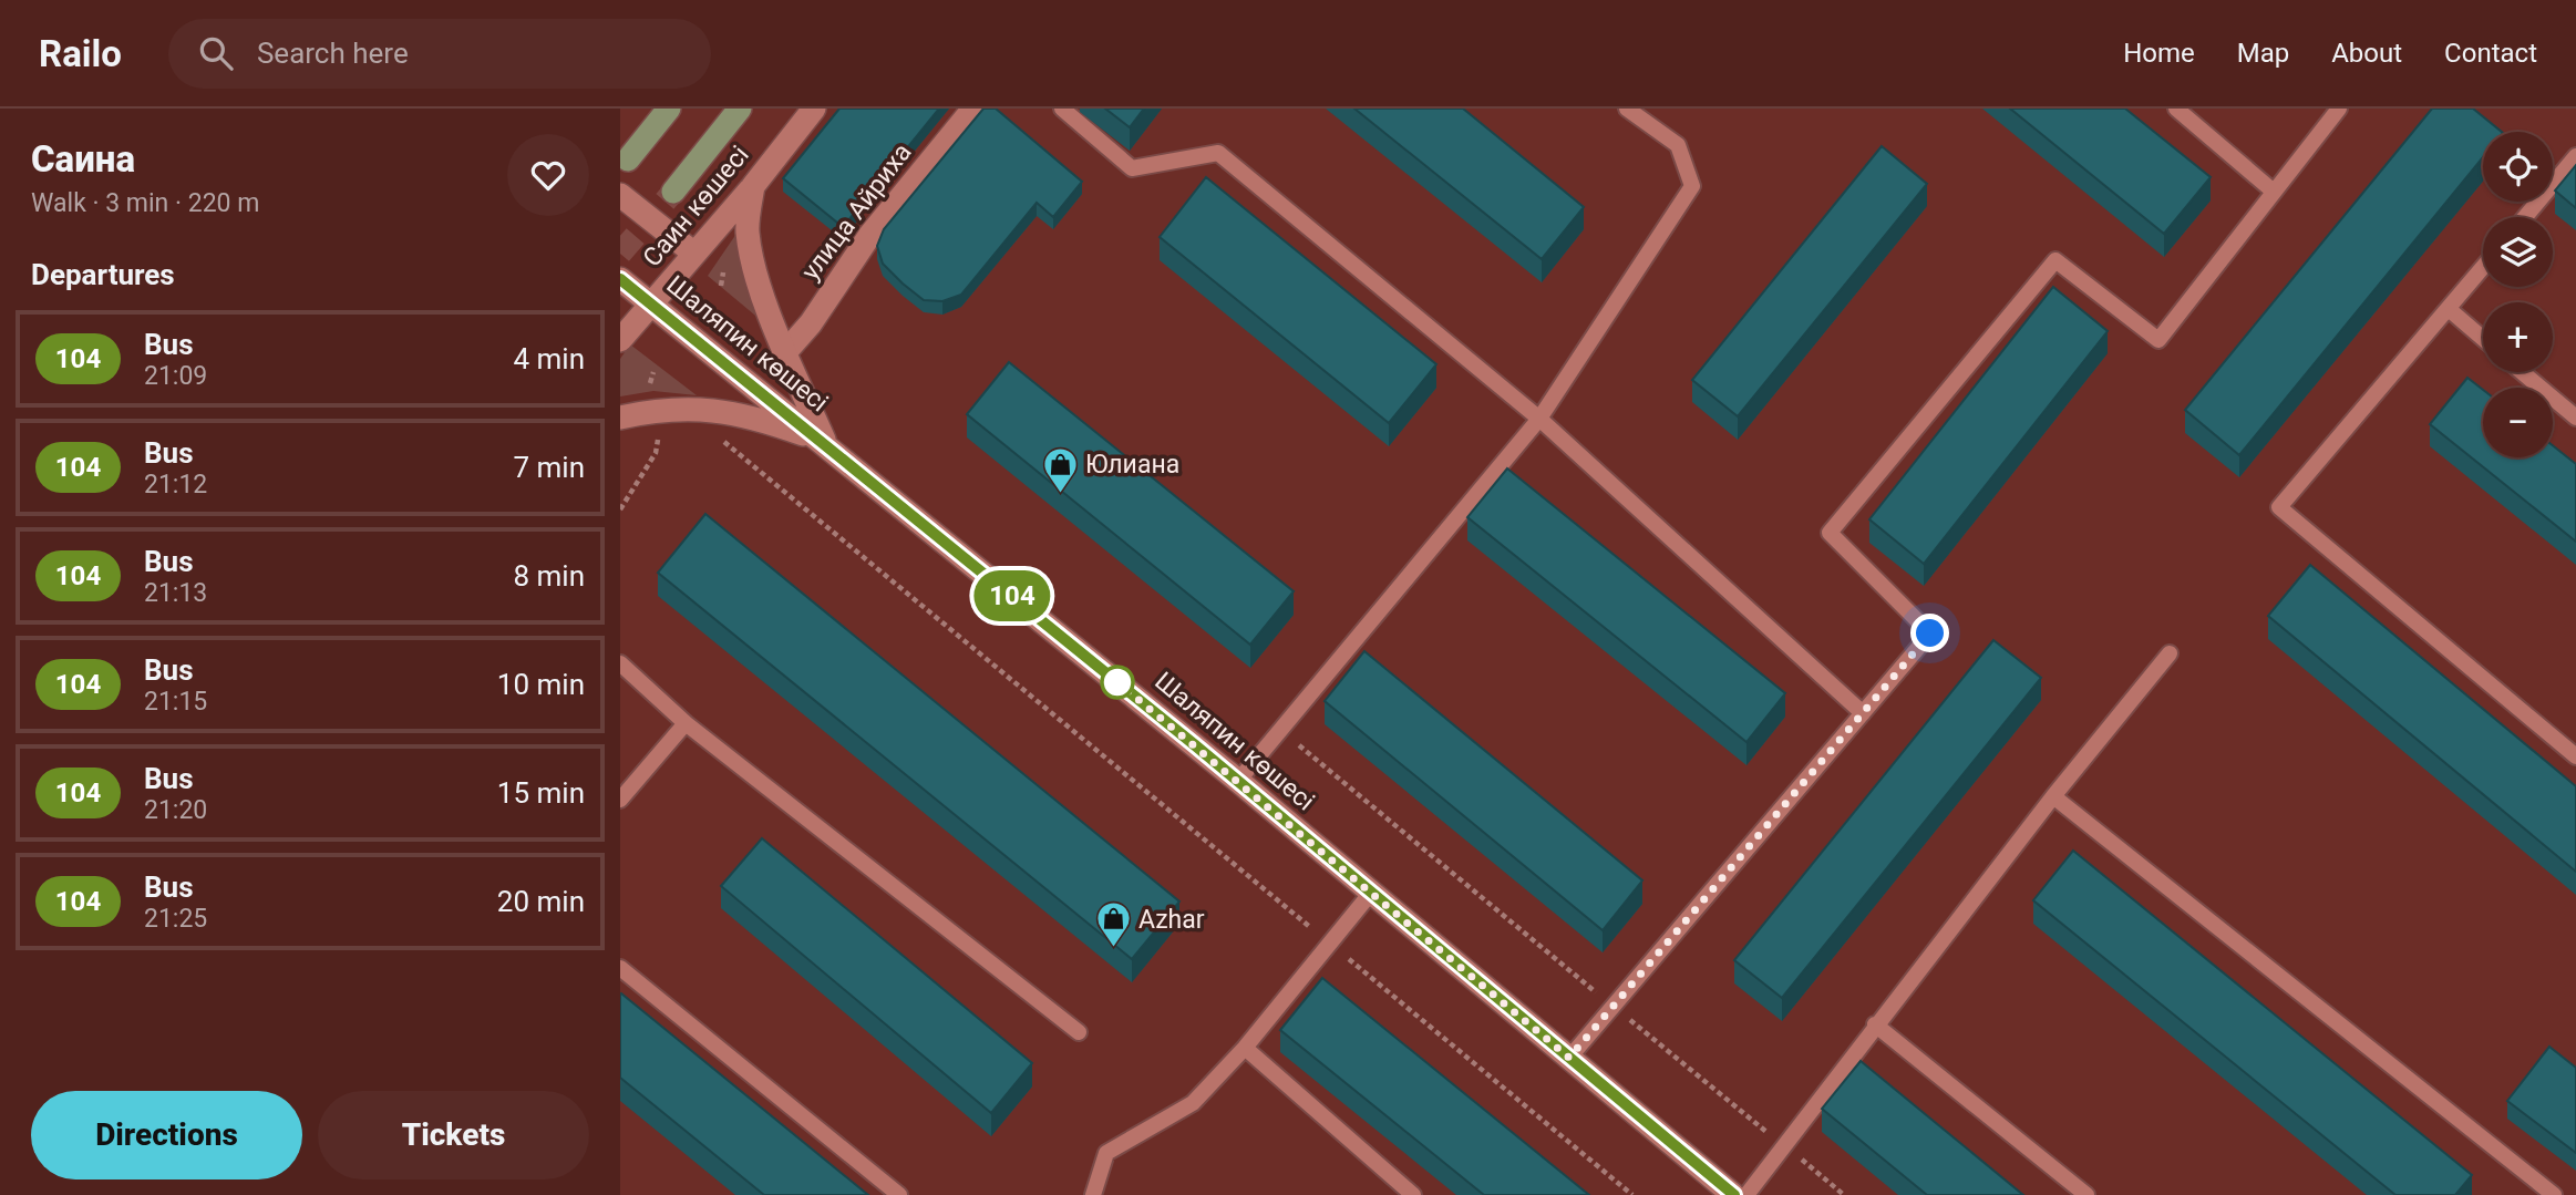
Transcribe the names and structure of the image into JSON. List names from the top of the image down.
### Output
{
  "streets": {
    "main road": ["Саин көшесі", "улица Айриха", "Шаляпин көшесі"]
  },
  "crossings": [
    ["Саин көшесі", "Шаляпин көшесі"]
  ],
  "places": {
    "shop": ["Юлиана", "Azhar"]
  },
  "lines": ["bus line 104"],
  "page": {
    "header": "Railo",
    "search": "Search here",
    "nav": [
      "Home",
      "Map",
      "About",
      "Contact"
    ],
    "heading": [
      ["Саина", "Walk · 3 min · 220 m"],
      "Departures"
    ],
    "on_map": "104",
    "map_buttons": ["+", "−"],
    "list": [
      {
        "mark": "104",
        "name": "Bus",
        "note": "21:09",
        "value": "4 min"
      },
      {
        "mark": "104",
        "name": "Bus",
        "note": "21:12",
        "value": "7 min"
      },
      {
        "mark": "104",
        "name": "Bus",
        "note": "21:13",
        "value": "8 min"
      },
      {
        "mark": "104",
        "name": "Bus",
        "note": "21:15",
        "value": "10 min"
      },
      {
        "mark": "104",
        "name": "Bus",
        "note": "21:20",
        "value": "15 min"
      },
      {
        "mark": "104",
        "name": "Bus",
        "note": "21:25",
        "value": "20 min"
      }
    ],
    "buttons": ["Directions", "Tickets"]
  }
}
